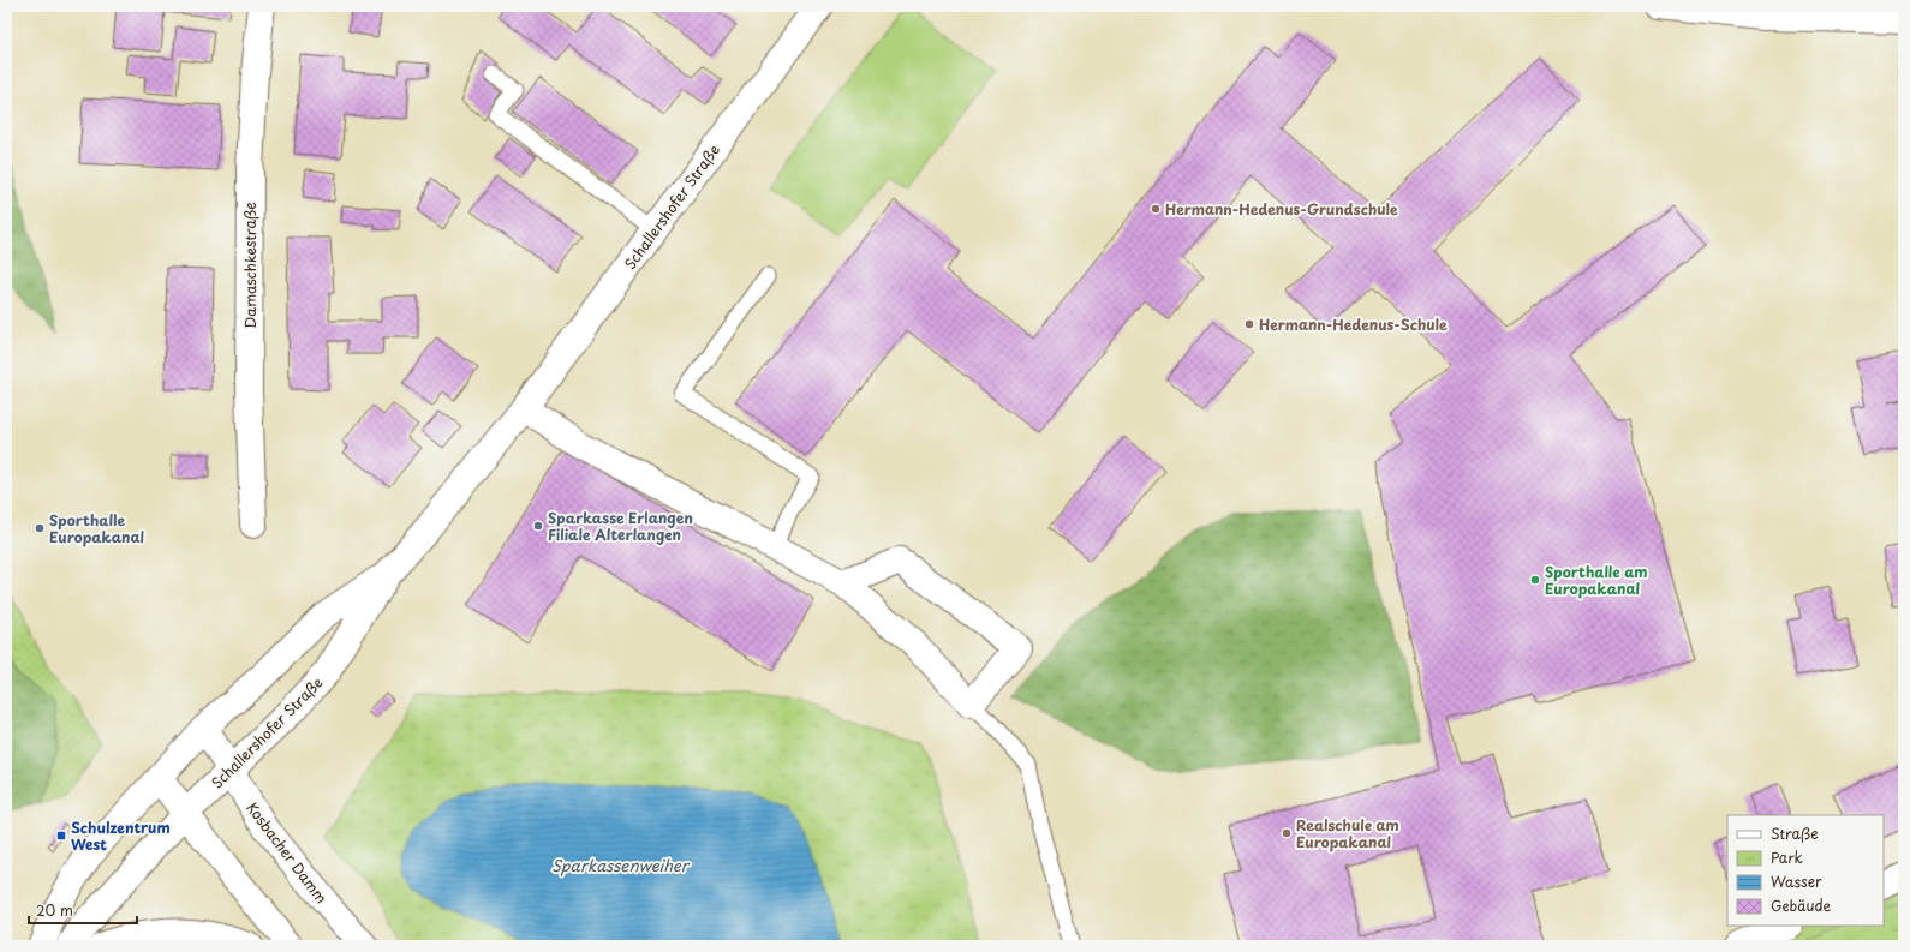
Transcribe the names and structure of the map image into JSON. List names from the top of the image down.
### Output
{
  "streets": {
    "street": ["Schallershofer Straße", "Damaschkestraße", "Kosbacher Damm"]
  },
  "crossings": [
    ["Schallershofer Straße", "Kosbacher Damm"]
  ],
  "water": ["Sparkassenweiher"],
  "places": {
    "other": [
      "Hermann-Hedenus-Grundschule",
      "Hermann-Hedenus-Schule",
      "Sparkasse Erlangen Filiale Alterlangen",
      "Sporthalle Europakanal",
      "Sporthalle am Europakanal",
      "Realschule am Europakanal"
    ],
    "transit": ["Schulzentrum West"]
  },
  "legend": [
    "Straße",
    "Park",
    "Wasser",
    "Gebäude"
  ],
  "scale_bar": "20 m"
}
